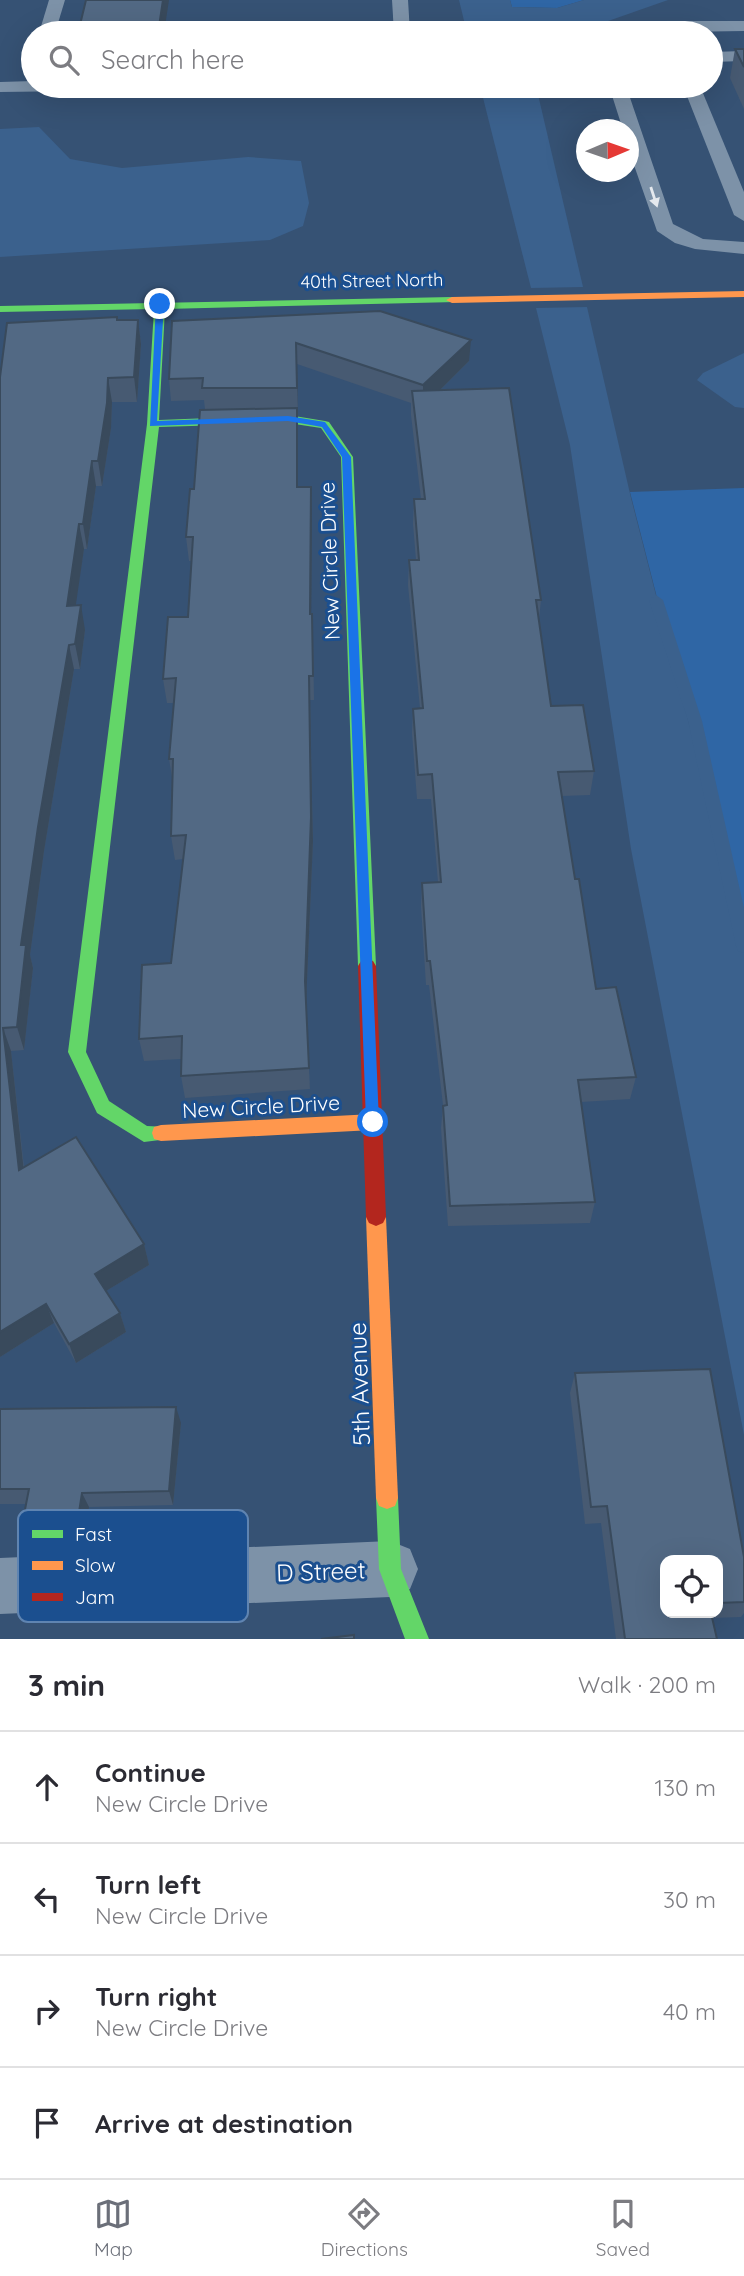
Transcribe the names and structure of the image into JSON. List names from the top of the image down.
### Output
{
  "streets": {
    "street": [
      "40th Street North",
      "New Circle Drive",
      "5th Avenue",
      "D Street"
    ]
  },
  "crossings": [
    ["40th Street North", "New Circle Drive"],
    ["New Circle Drive", "5th Avenue"],
    ["5th Avenue", "D Street"]
  ],
  "legend": ["Fast", "Slow", "Jam"],
  "north": "right",
  "page": {
    "search": "Search here",
    "heading": ["3 min", "Walk · 200 m"],
    "list": [
      ["Continue", "New Circle Drive", "130 m"],
      ["Turn left", "New Circle Drive", "30 m"],
      ["Turn right", "New Circle Drive", "40 m"],
      "Arrive at destination"
    ],
    "nav": ["Map", "Directions", "Saved"]
  }
}
